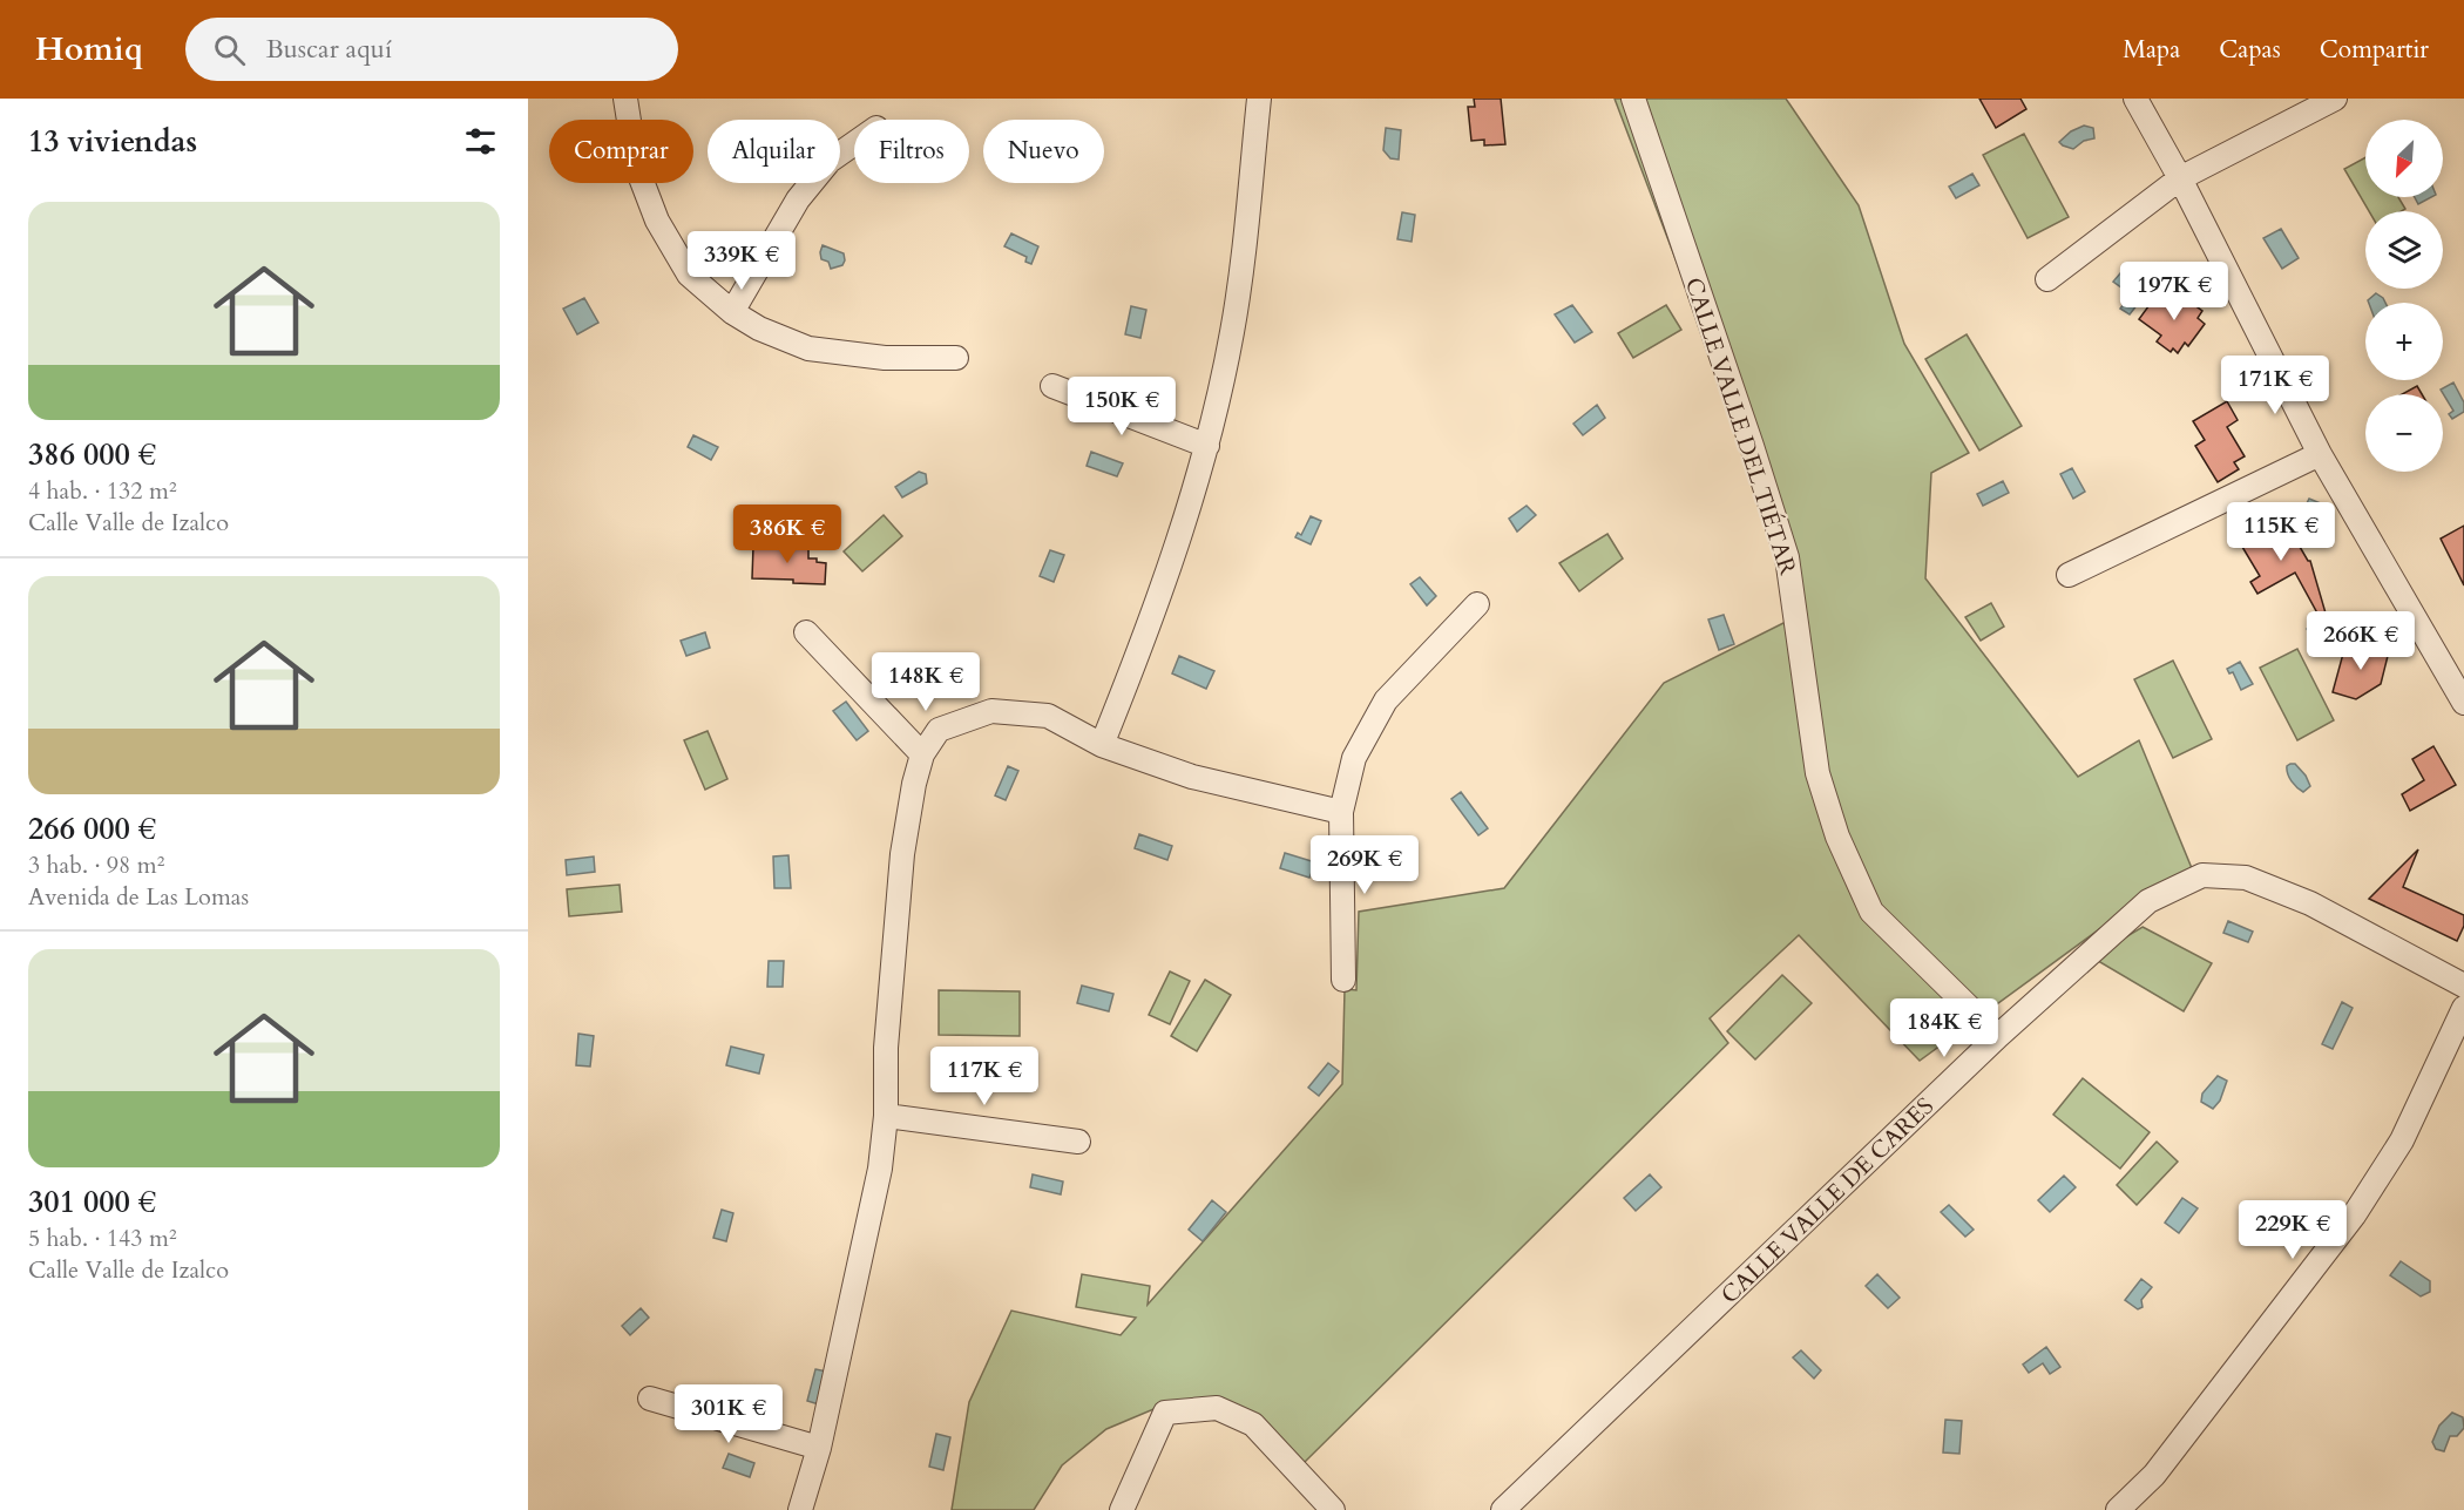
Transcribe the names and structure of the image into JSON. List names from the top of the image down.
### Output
{
  "streets": {
    "street": ["CALLE VALLE DEL TIÉTAR", "CALLE VALLE DE CARES"]
  },
  "crossings": [
    ["CALLE VALLE DEL TIÉTAR", "CALLE VALLE DE CARES"]
  ],
  "north": "bottom left",
  "page": {
    "header": "Homiq",
    "search": "Buscar aquí",
    "nav": ["Mapa", "Capas", "Compartir"],
    "heading": "13 viviendas",
    "map_buttons": ["+", "−"],
    "chip": [
      "Comprar",
      "Alquilar",
      "Filtros",
      "Nuevo"
    ],
    "list": [
      {
        "name": "386 000 €",
        "note": "4 hab. · 132 m² · Calle Valle de Izalco"
      },
      {
        "name": "266 000 €",
        "note": "3 hab. · 98 m² · Avenida de Las Lomas"
      },
      {
        "name": "301 000 €",
        "note": "5 hab. · 143 m² · Calle Valle de Izalco"
      }
    ],
    "price": [
      "339K €",
      "197K €",
      "171K €",
      "150K €",
      "115K €",
      "386K €",
      "266K €",
      "148K €",
      "269K €",
      "184K €",
      "117K €",
      "229K €",
      "301K €"
    ]
  }
}
